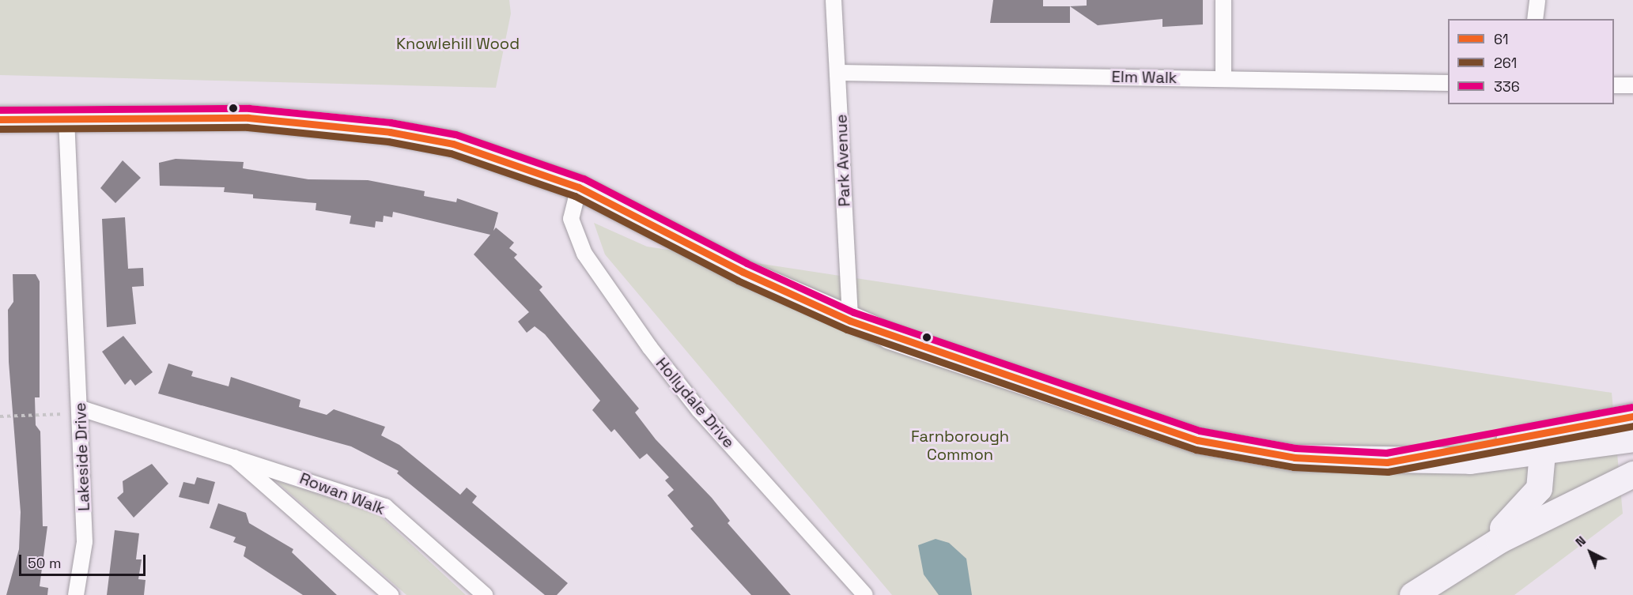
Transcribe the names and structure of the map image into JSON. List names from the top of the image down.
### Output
{
  "streets": {
    "street": [
      "Elm Walk",
      "Park Avenue",
      "Hollydale Drive",
      "Lakeside Drive",
      "Rowan Walk"
    ]
  },
  "crossings": [
    ["Elm Walk", "Park Avenue"],
    ["Lakeside Drive", "Rowan Walk"]
  ],
  "parks": ["Knowlehill Wood", "Farnborough Common"],
  "lines": ["transit line 336", "transit line 61", "transit line 261"],
  "legend": ["61", "261", "336"],
  "scale_bar": "50 m",
  "north": "top left"
}
